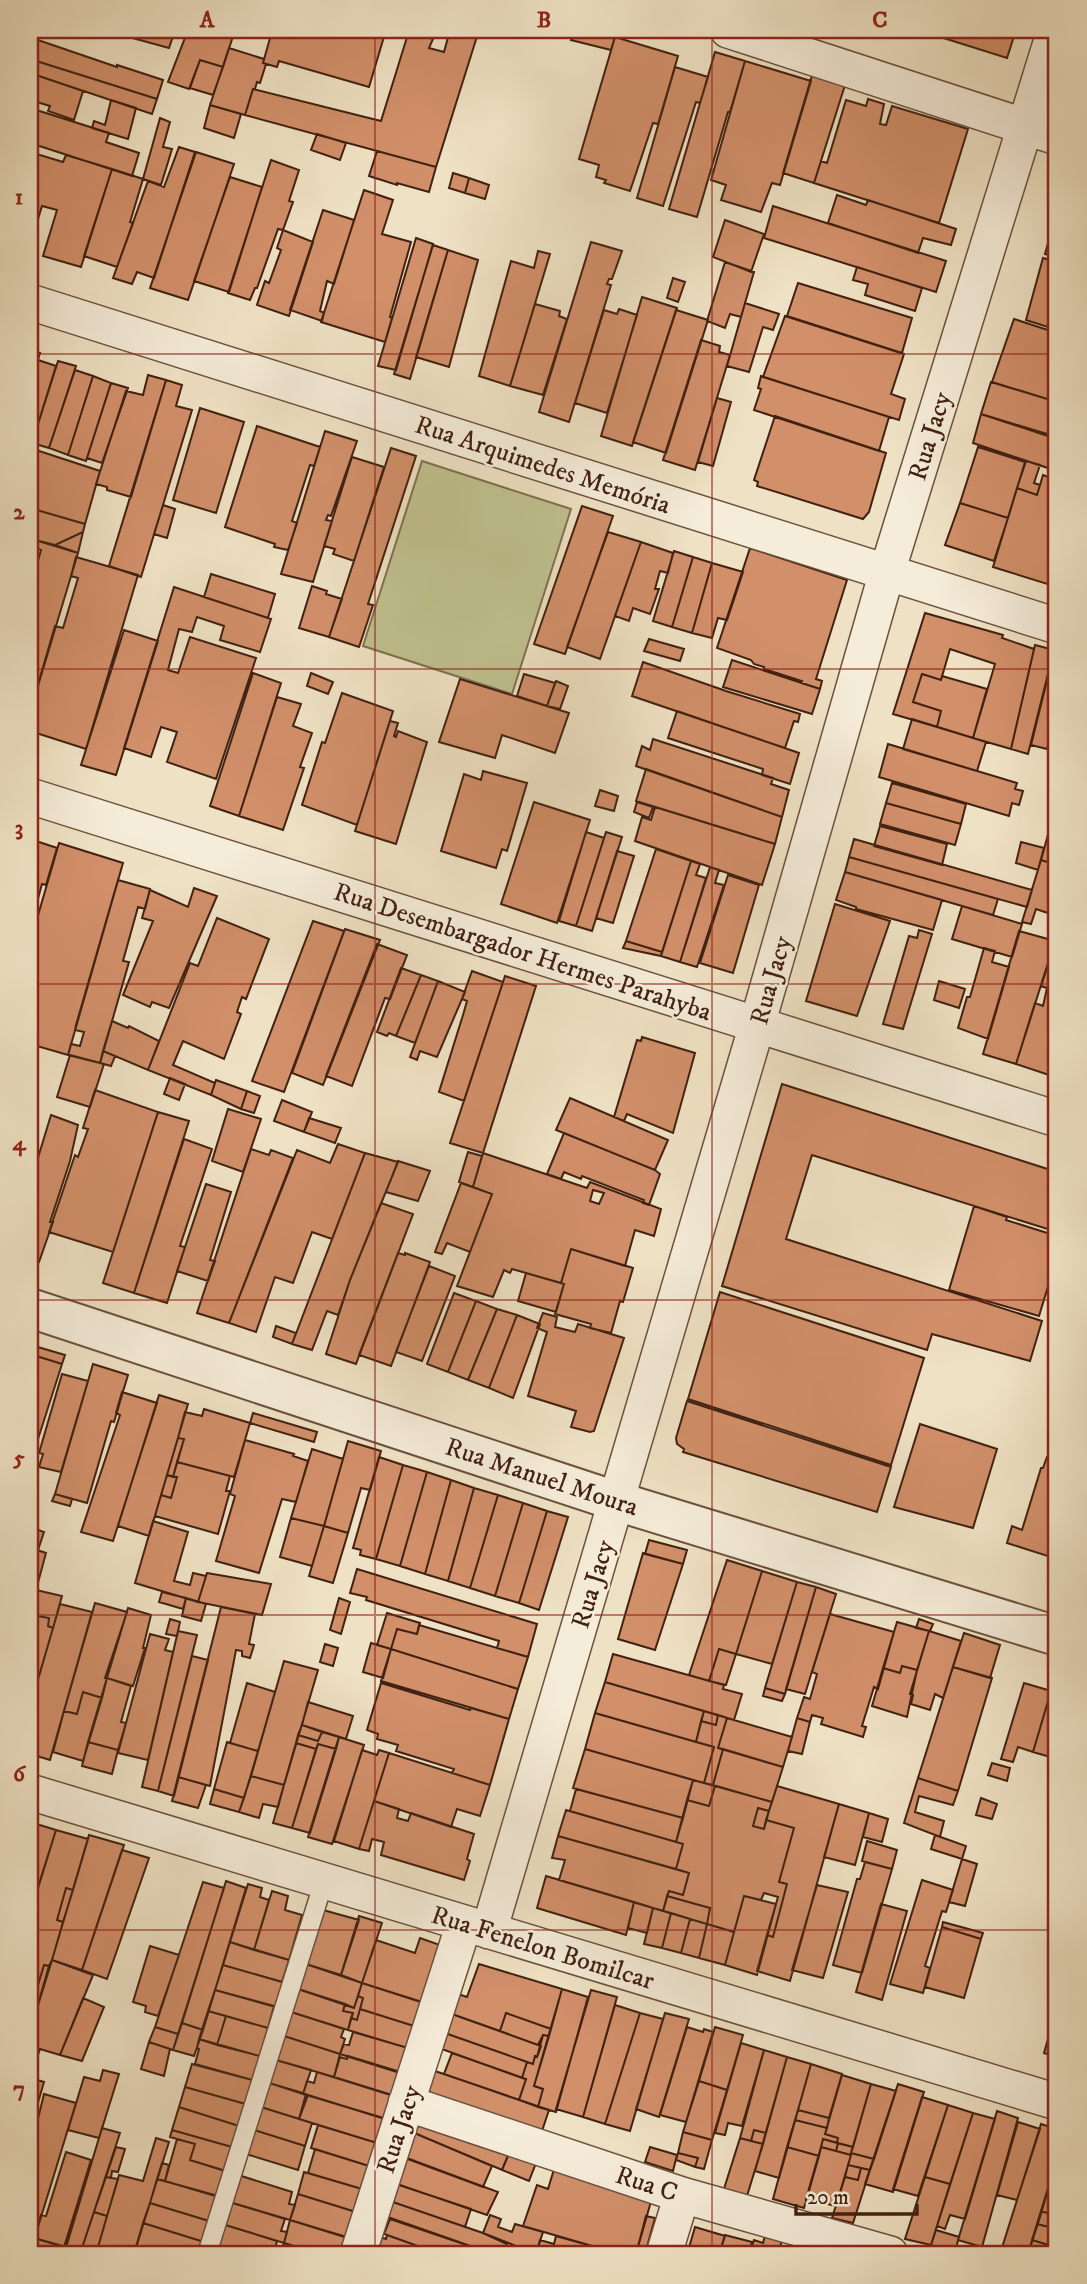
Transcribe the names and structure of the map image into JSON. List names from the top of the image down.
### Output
{
  "streets": {
    "street": [
      "Rua Jacy",
      "Rua Arquimedes Memória",
      "Rua Desembargador Hermes Parahyba",
      "Rua Manuel Moura",
      "Rua Fenelon Bomilcar",
      "Rua C"
    ]
  },
  "crossings": [
    ["Rua Jacy", "Rua Arquimedes Memória"],
    ["Rua Jacy", "Rua Desembargador Hermes Parahyba"],
    ["Rua Jacy", "Rua Manuel Moura"],
    ["Rua Jacy", "Rua Fenelon Bomilcar"],
    ["Rua Jacy", "Rua C"]
  ],
  "scale_bar": "20 m",
  "grid": {
    "columns": ["A", "B", "C"],
    "rows": [
      "1",
      "2",
      "3",
      "4",
      "5",
      "6",
      "7"
    ]
  }
}
